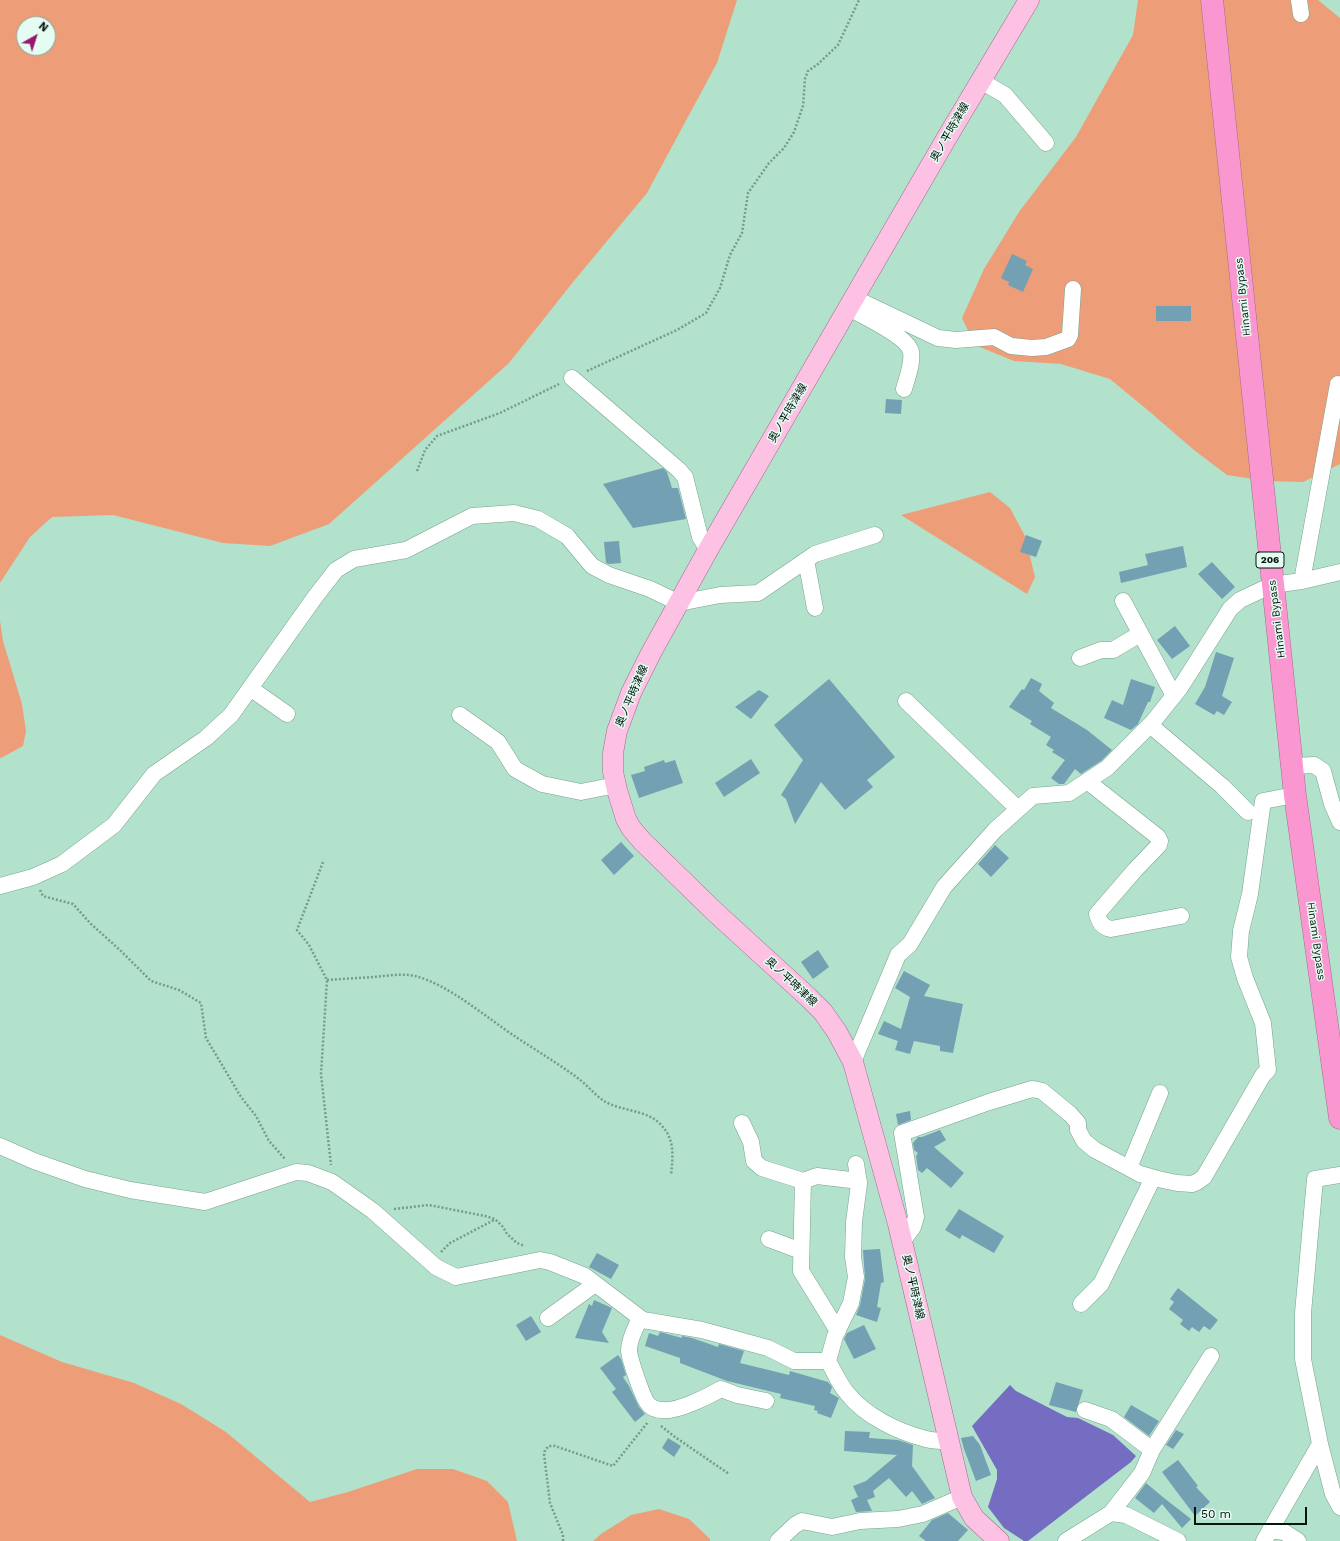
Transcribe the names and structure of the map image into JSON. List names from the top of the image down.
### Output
{
  "streets": {
    "highway": ["Hinami Bypass", "206"],
    "main road": ["奥ノ平時津線"]
  },
  "scale_bar": "50 m",
  "north": "top right"
}
